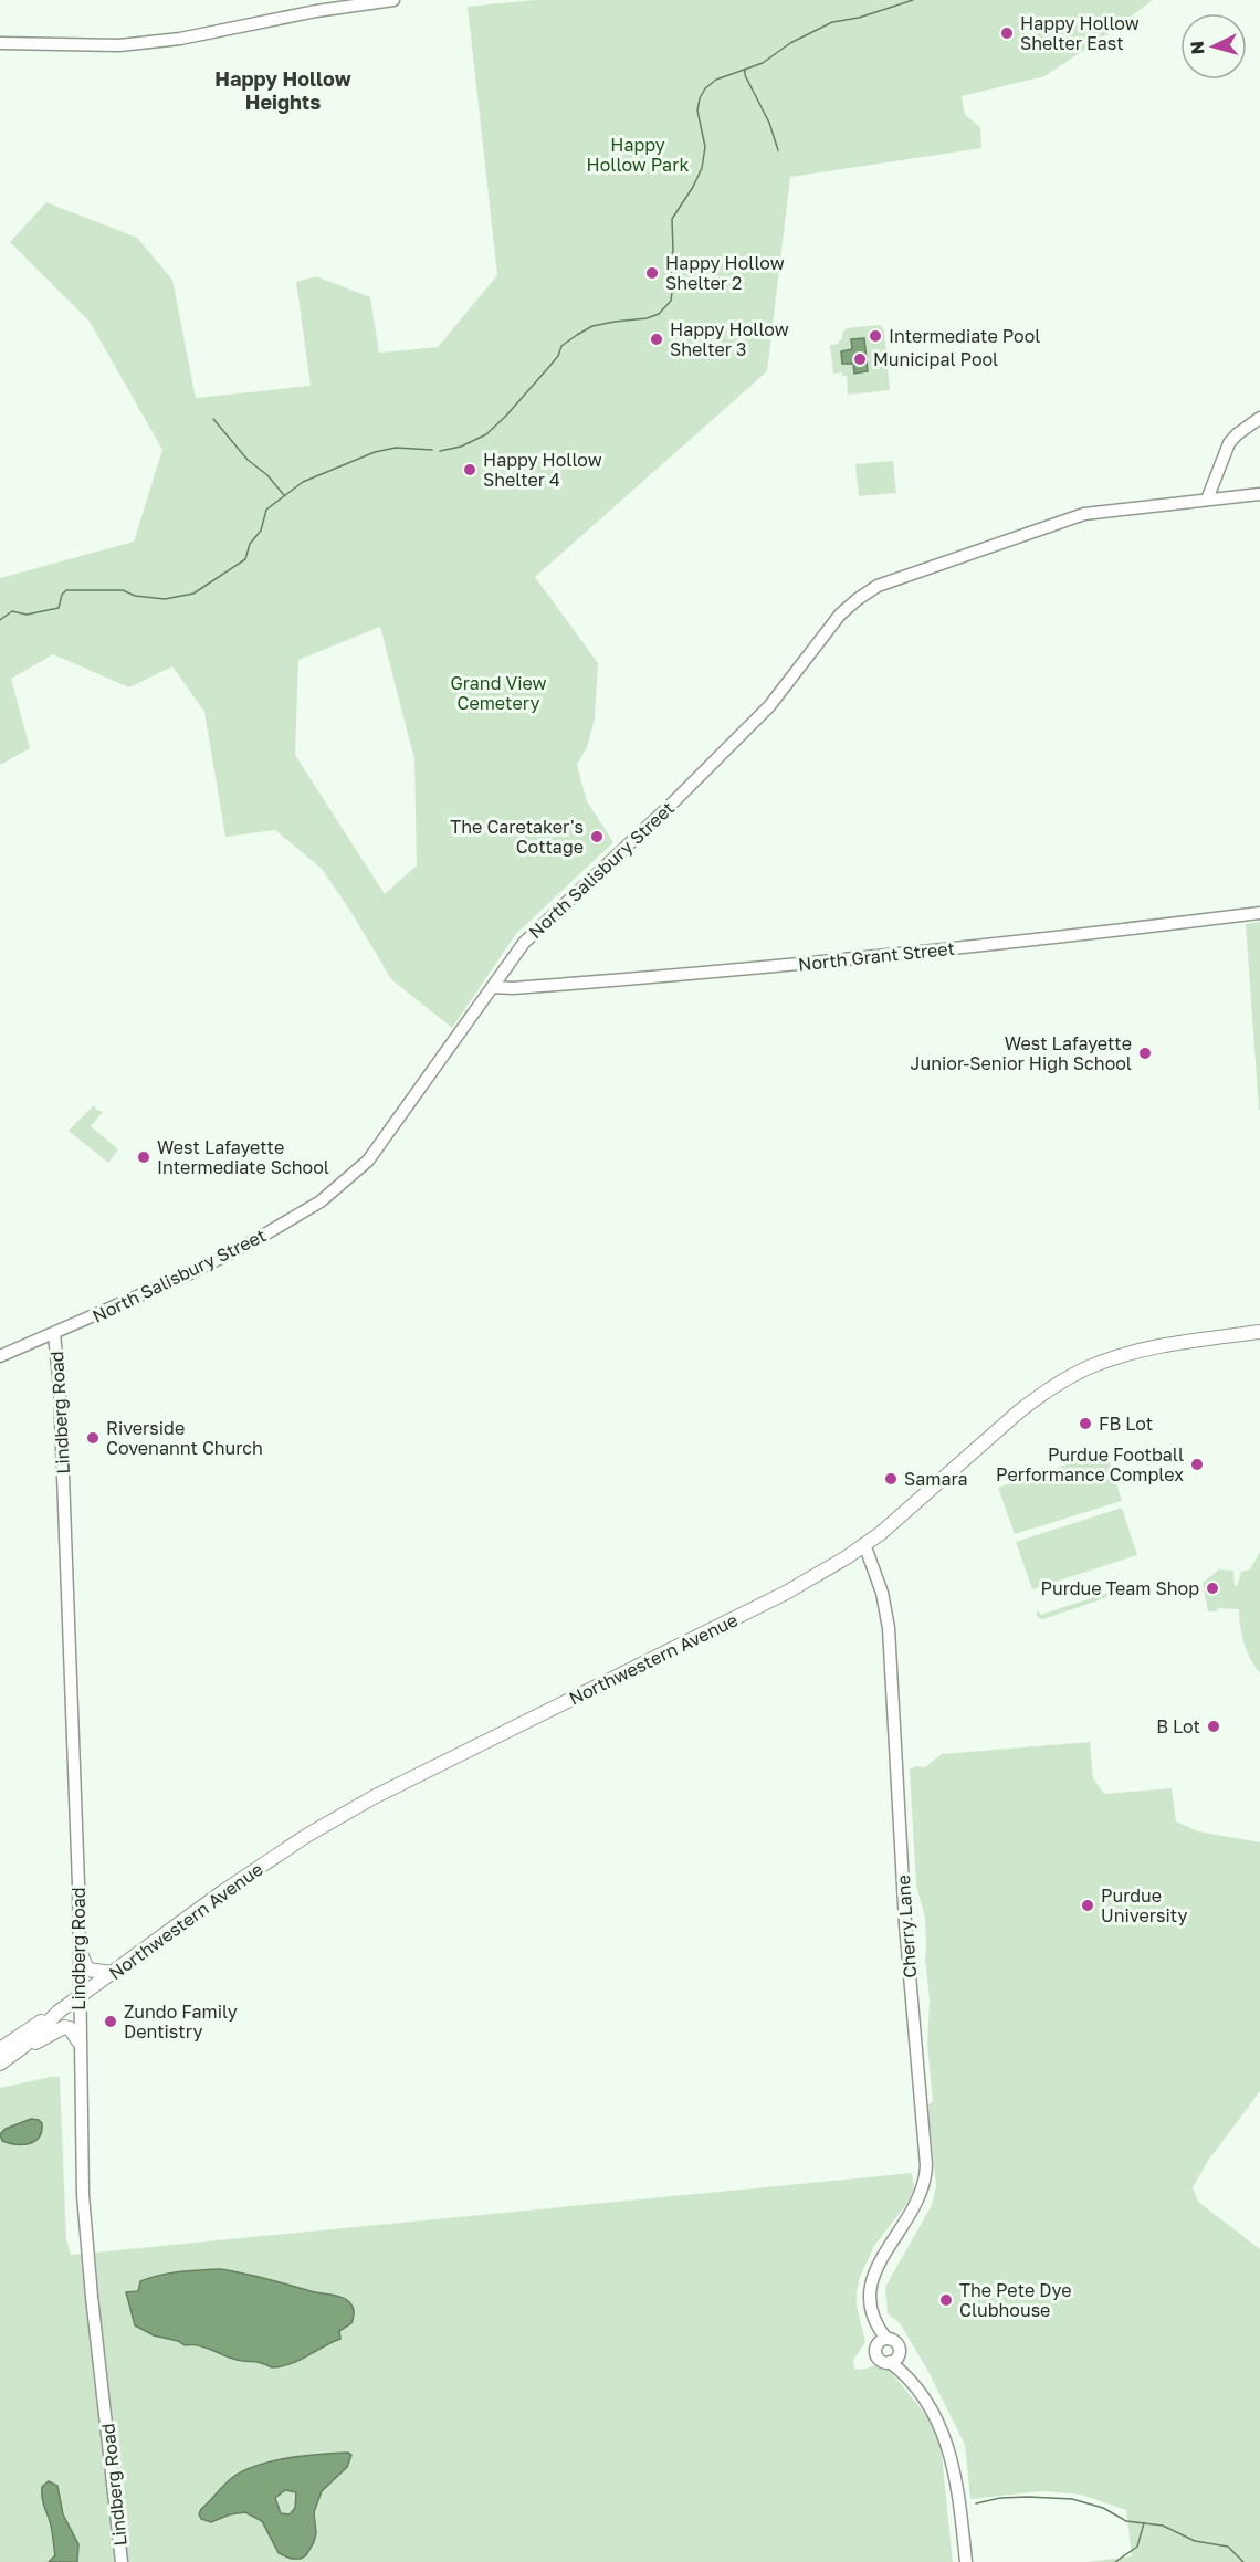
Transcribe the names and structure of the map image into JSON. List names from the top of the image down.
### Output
{
  "streets": {
    "main road": ["Northwestern Avenue"],
    "street": [
      "North Salisbury Street",
      "North Grant Street",
      "Lindberg Road",
      "Cherry Lane"
    ]
  },
  "crossings": [
    ["North Salisbury Street", "North Grant Street"],
    ["North Salisbury Street", "Lindberg Road"],
    ["Lindberg Road", "Northwestern Avenue"],
    ["Northwestern Avenue", "Cherry Lane"]
  ],
  "districts": ["Happy Hollow Heights"],
  "parks": ["Happy Hollow Park", "Grand View Cemetery"],
  "places": [
    "Happy Hollow Shelter East",
    "Happy Hollow Shelter 2",
    "Intermediate Pool",
    "Happy Hollow Shelter 3",
    "Municipal Pool",
    "Happy Hollow Shelter 4",
    "The Caretaker's Cottage",
    "West Lafayette Junior-Senior High School",
    "West Lafayette Intermediate School",
    "FB Lot",
    "Riverside Covenannt Church",
    "Purdue Football Performance Complex",
    "Samara",
    "Purdue Team Shop",
    "B Lot",
    "Purdue University",
    "Zundo Family Dentistry",
    "The Pete Dye Clubhouse"
  ],
  "north": "left"
}
